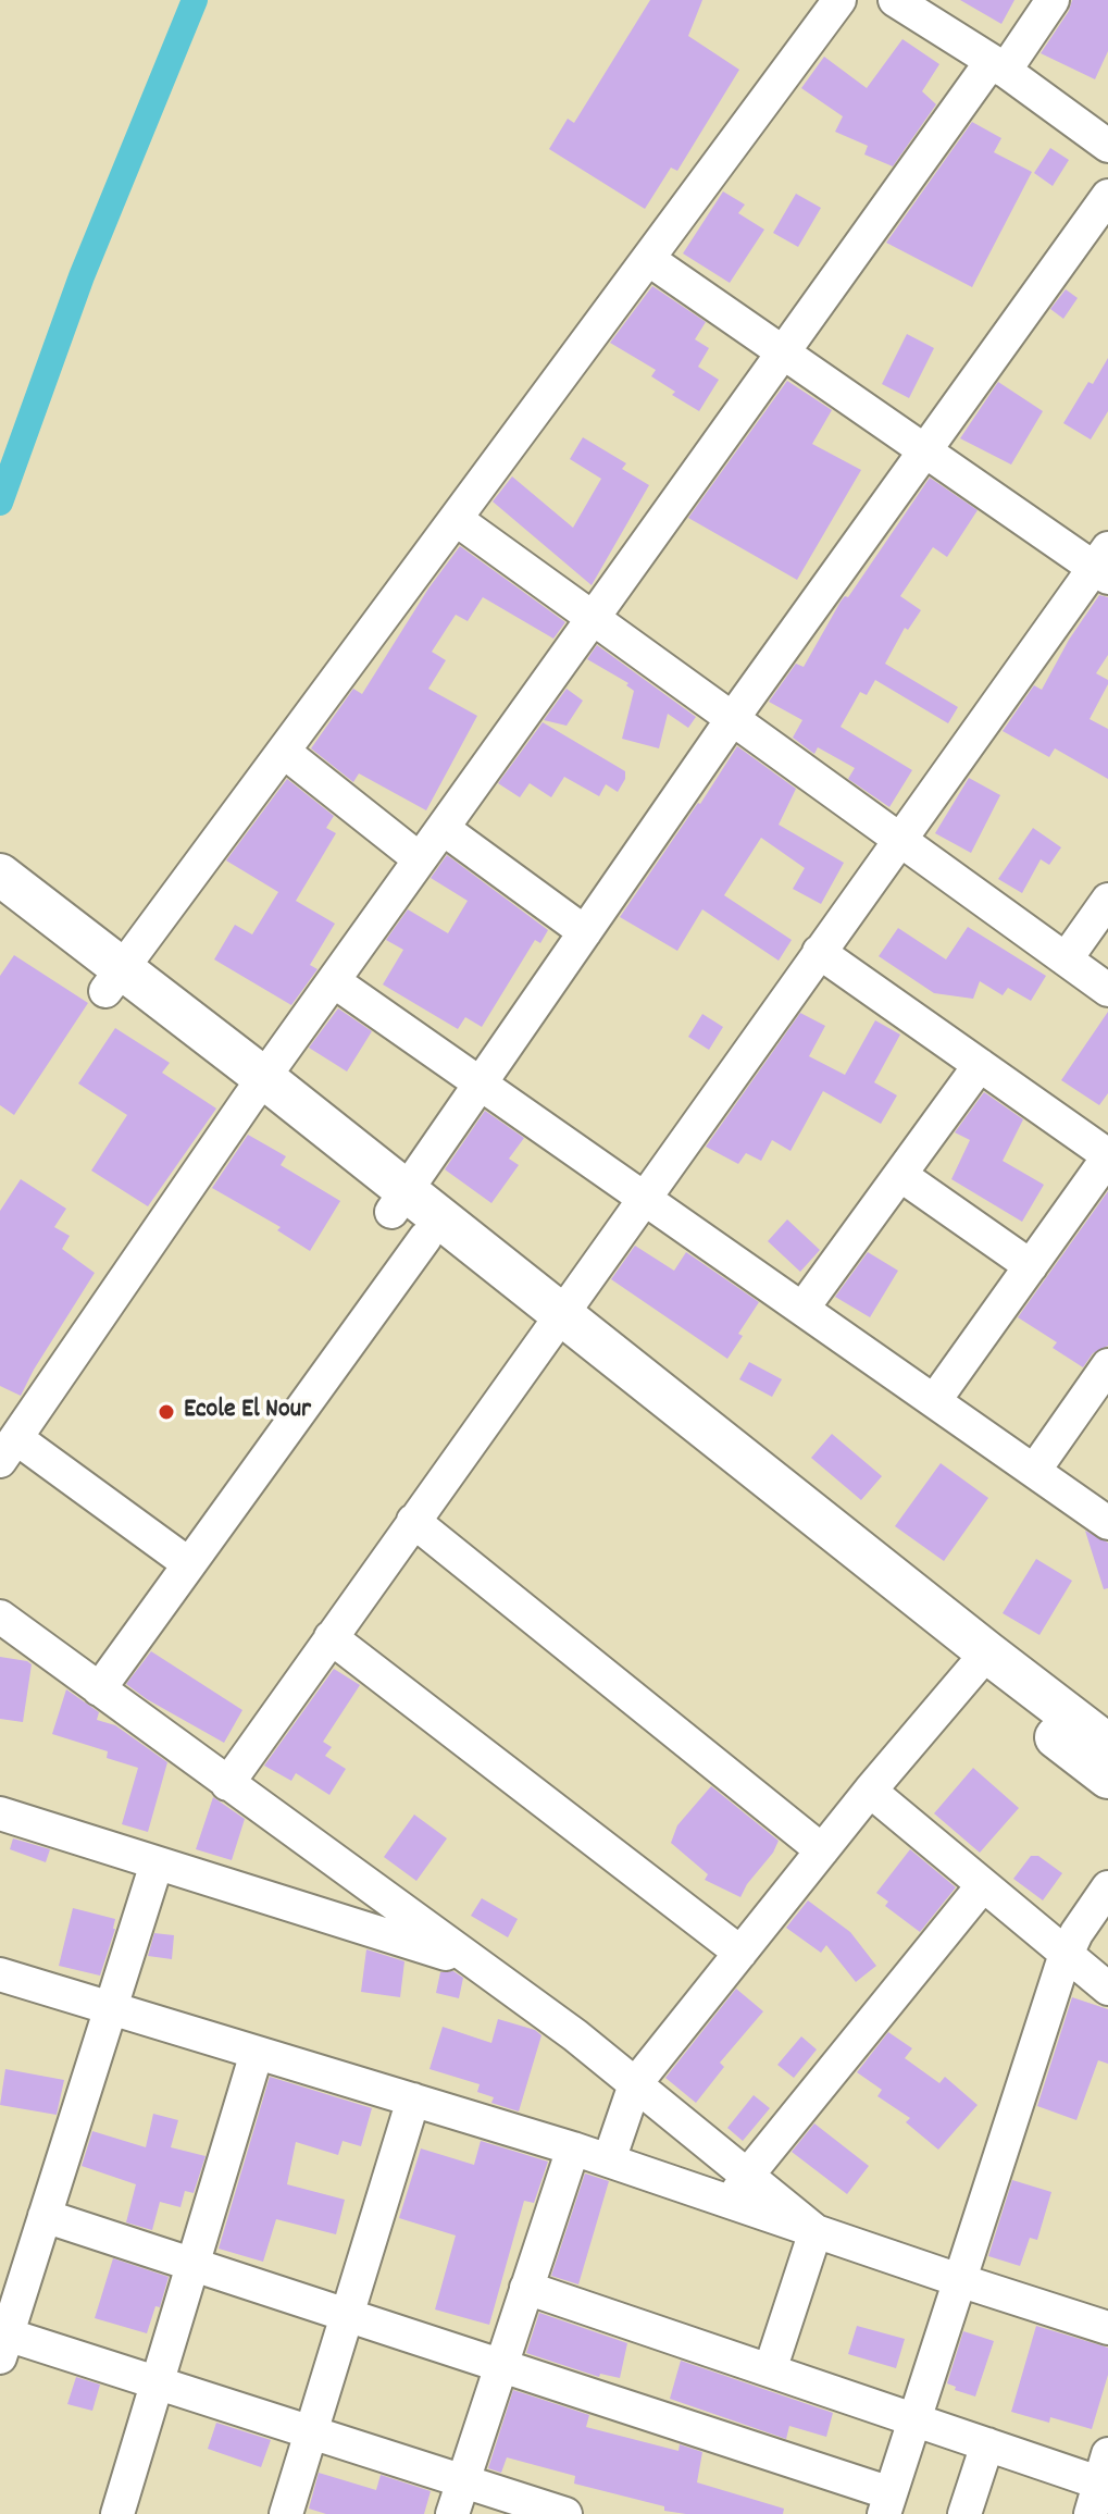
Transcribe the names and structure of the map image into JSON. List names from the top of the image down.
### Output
{
  "places": ["Ecole El Nour"]
}
